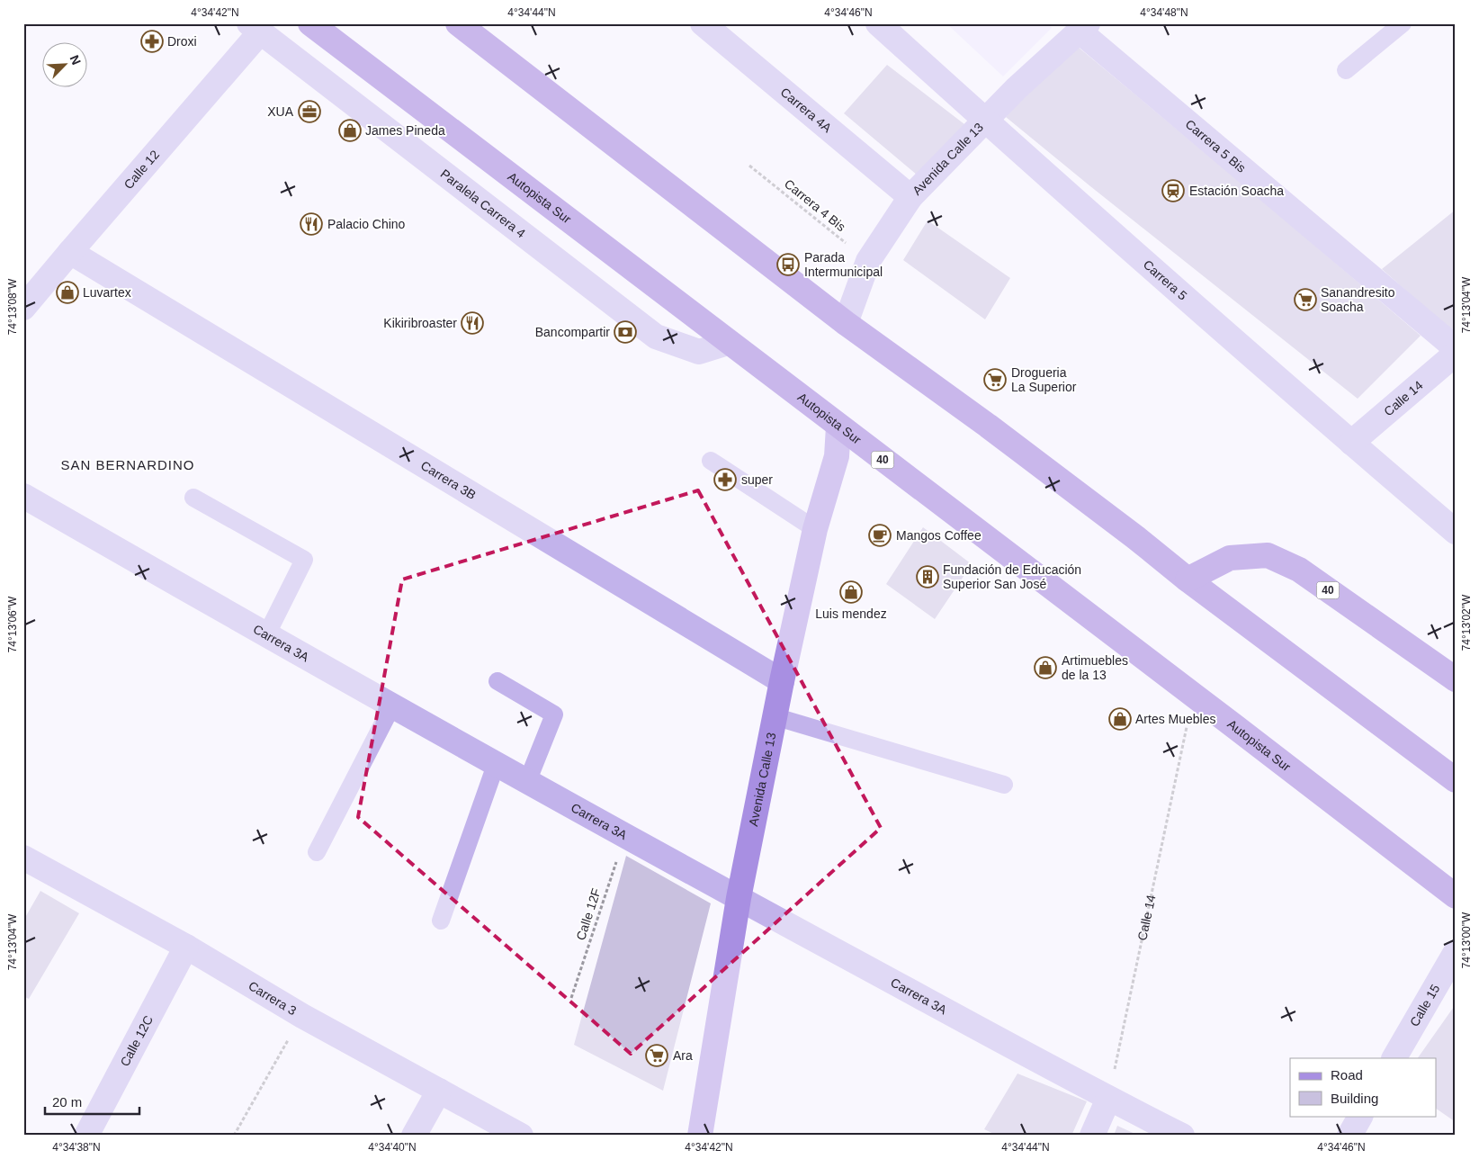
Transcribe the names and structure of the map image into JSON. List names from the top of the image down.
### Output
{
  "streets": {
    "highway": ["Autopista Sur", "40"],
    "main road": ["Avenida Calle 13"],
    "street": [
      "Carrera 4A",
      "Carrera 5 Bis",
      "Calle 12",
      "Paralela Carrera 4",
      "Carrera 5",
      "Calle 14",
      "Carrera 3B",
      "Carrera 3A",
      "Carrera 3",
      "Calle 15",
      "Calle 12C"
    ],
    "path": ["Carrera 4 Bis", "Calle 12F"]
  },
  "crossings": [
    ["Carrera 4A", "Avenida Calle 13"],
    ["Carrera 5 Bis", "Avenida Calle 13"],
    ["Avenida Calle 13", "Autopista Sur"],
    ["Avenida Calle 13", "Carrera 4 Bis"],
    ["Avenida Calle 13", "Carrera 5"],
    ["Avenida Calle 13", "Carrera 3B"],
    ["Avenida Calle 13", "Carrera 3A"],
    ["Calle 12", "Paralela Carrera 4"],
    ["Calle 12", "Carrera 3B"],
    ["Autopista Sur", "Paralela Carrera 4"],
    ["Autopista Sur", "Calle 14"],
    ["Carrera 5", "Calle 14"],
    ["Calle 14", "Carrera 3A"],
    ["Carrera 3A", "Calle 12F"],
    ["Carrera 3", "Calle 12C"]
  ],
  "districts": ["SAN BERNARDINO"],
  "places": {
    "pharmacy": ["Droxi", "super"],
    "office": ["XUA"],
    "shop": [
      "James Pineda",
      "Luvartex",
      "Luis mendez",
      "Artimuebles de la 13",
      "Artes Muebles"
    ],
    "station": ["Estación Soacha"],
    "restaurant": ["Palacio Chino", "Kikiribroaster"],
    "bus stop": ["Parada Intermunicipal"],
    "supermarket": ["Sanandresito Soacha", "Drogueria La Superior", "Ara"],
    "bank": ["Bancompartir"],
    "cafe": ["Mangos Coffee"],
    "building": ["Fundación de Educación Superior San José"]
  },
  "legend": ["Road", "Building"],
  "scale_bar": "20 m",
  "north": "top right",
  "coordinates": [
    "4°34'42\"N",
    "4°34'44\"N",
    "4°34'46\"N",
    "4°34'48\"N",
    "74°13'04\"W",
    "74°13'08\"W",
    "74°13'02\"W",
    "74°13'06\"W",
    "74°13'00\"W",
    "4°34'38\"N",
    "4°34'40\"N"
  ]
}
